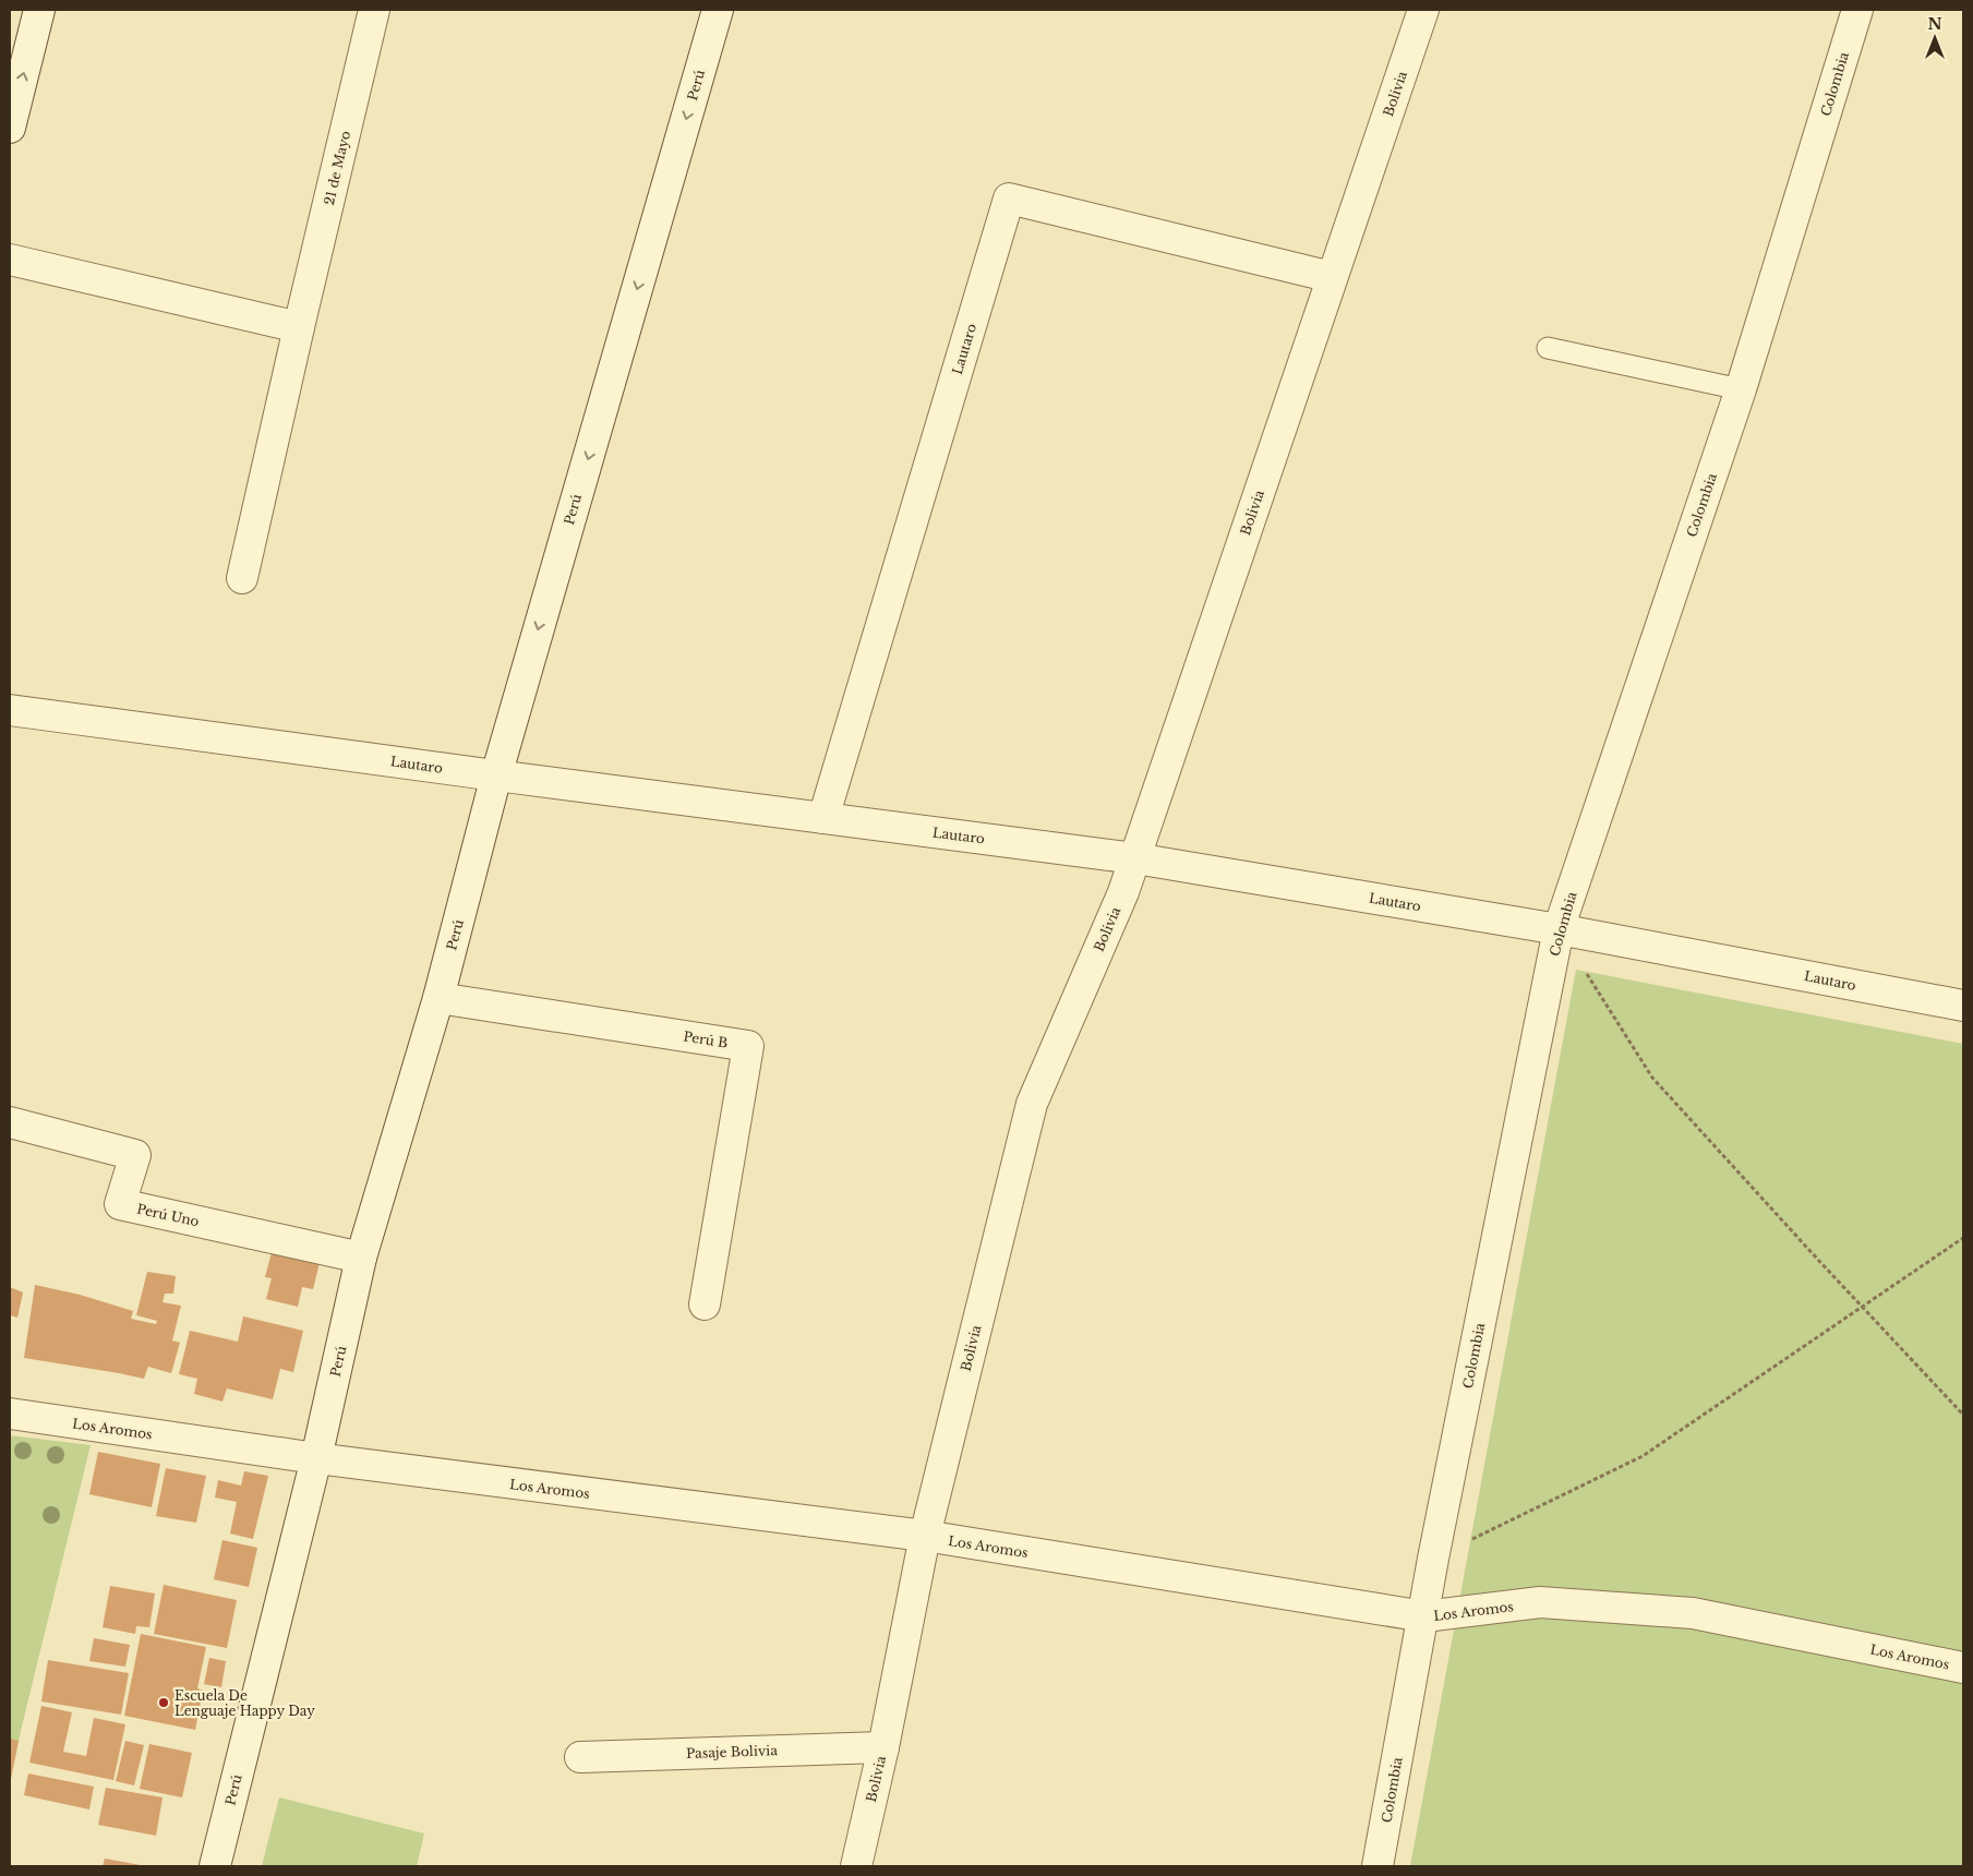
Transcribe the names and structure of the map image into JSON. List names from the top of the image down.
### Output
{
  "streets": {
    "street": [
      "Colombia",
      "Perú",
      "Bolivia",
      "21 de Mayo",
      "Lautaro",
      "Perú B",
      "Perú Uno",
      "Los Aromos",
      "Pasaje Bolivia"
    ]
  },
  "crossings": [
    ["Colombia", "Lautaro"],
    ["Colombia", "Los Aromos"],
    ["Perú", "Lautaro"],
    ["Perú", "Perú B"],
    ["Perú", "Perú Uno"],
    ["Perú", "Los Aromos"],
    ["Bolivia", "Lautaro"],
    ["Bolivia", "Los Aromos"],
    ["Bolivia", "Pasaje Bolivia"]
  ],
  "one_way": ["Perú"],
  "places": ["Escuela De Lenguaje Happy Day"],
  "north": "top"
}
